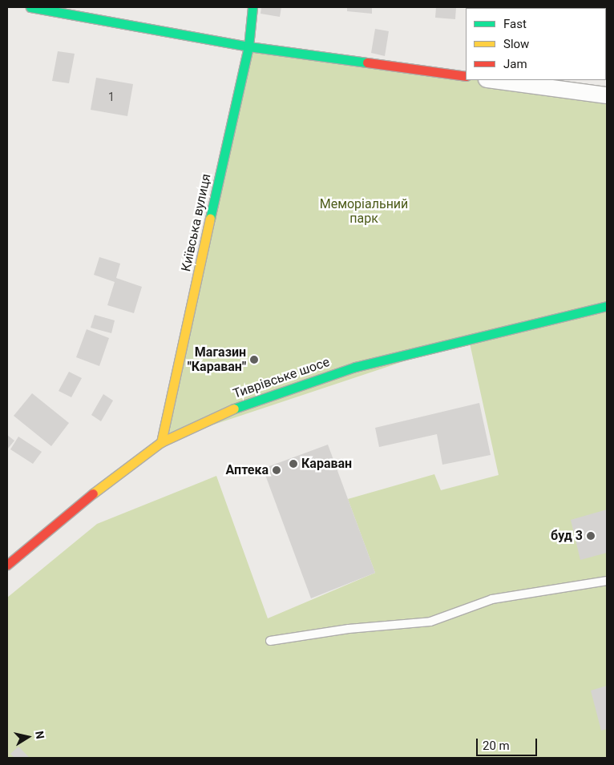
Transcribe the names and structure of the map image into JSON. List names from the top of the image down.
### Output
{
  "streets": {
    "street": ["Київська вулиця", "Тиврівське шосе"]
  },
  "crossings": [
    ["Київська вулиця", "Тиврівське шосе"]
  ],
  "parks": ["Меморіальний парк"],
  "places": [
    "Магазин \"Караван\"",
    "Караван",
    "Аптека",
    "буд 3"
  ],
  "house_numbers": ["1"],
  "legend": ["Fast", "Slow", "Jam"],
  "scale_bar": "20 m",
  "north": "right"
}
